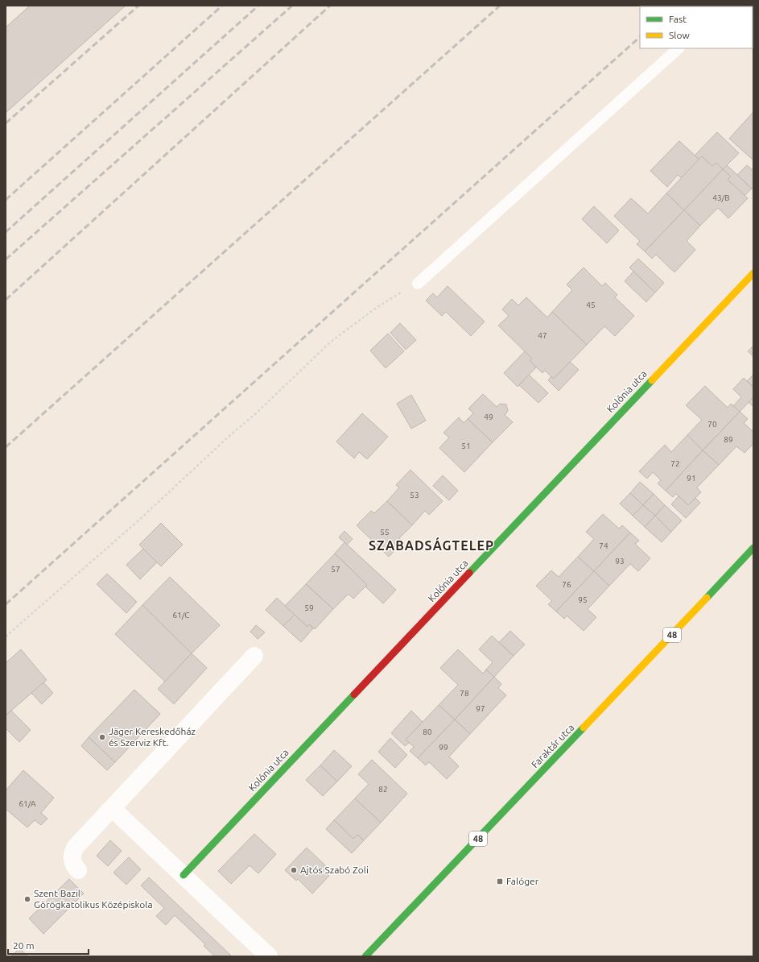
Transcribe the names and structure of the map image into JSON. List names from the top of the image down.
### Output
{
  "streets": {
    "street": ["Kolónia utca", "48", "Faraktár utca"]
  },
  "districts": ["SZABADSÁGTELEP"],
  "places": {
    "other": ["Jäger Kereskedőház és Szerviz Kft.", "Ajtós Szabó Zoli", "Szent Bazil Görögkatolikus Középiskola"],
    "transit": ["Falóger"]
  },
  "house_numbers": [
    "43/B",
    "45",
    "47",
    "49",
    "70",
    "89",
    "51",
    "72",
    "91",
    "53",
    "55",
    "74",
    "93",
    "57",
    "76",
    "95",
    "59",
    "61/C",
    "78",
    "97",
    "80",
    "99",
    "82",
    "61/A"
  ],
  "legend": ["Fast", "Slow"],
  "scale_bar": "20 m"
}
